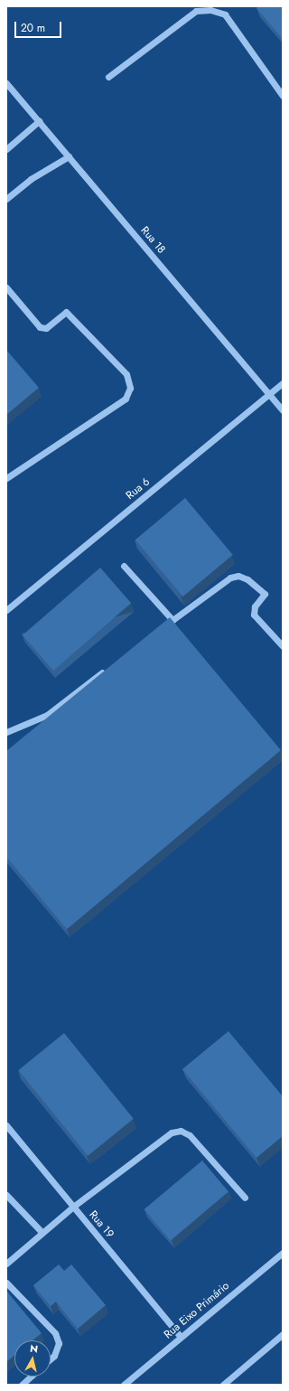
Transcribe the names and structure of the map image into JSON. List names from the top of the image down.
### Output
{
  "streets": {
    "street": [
      "Rua 18",
      "Rua 6",
      "Rua 19",
      "Rua Eixo Primário"
    ]
  },
  "crossings": [
    ["Rua 18", "Rua 6"],
    ["Rua 19", "Rua Eixo Primário"]
  ],
  "scale_bar": "20 m",
  "north": "top"
}
